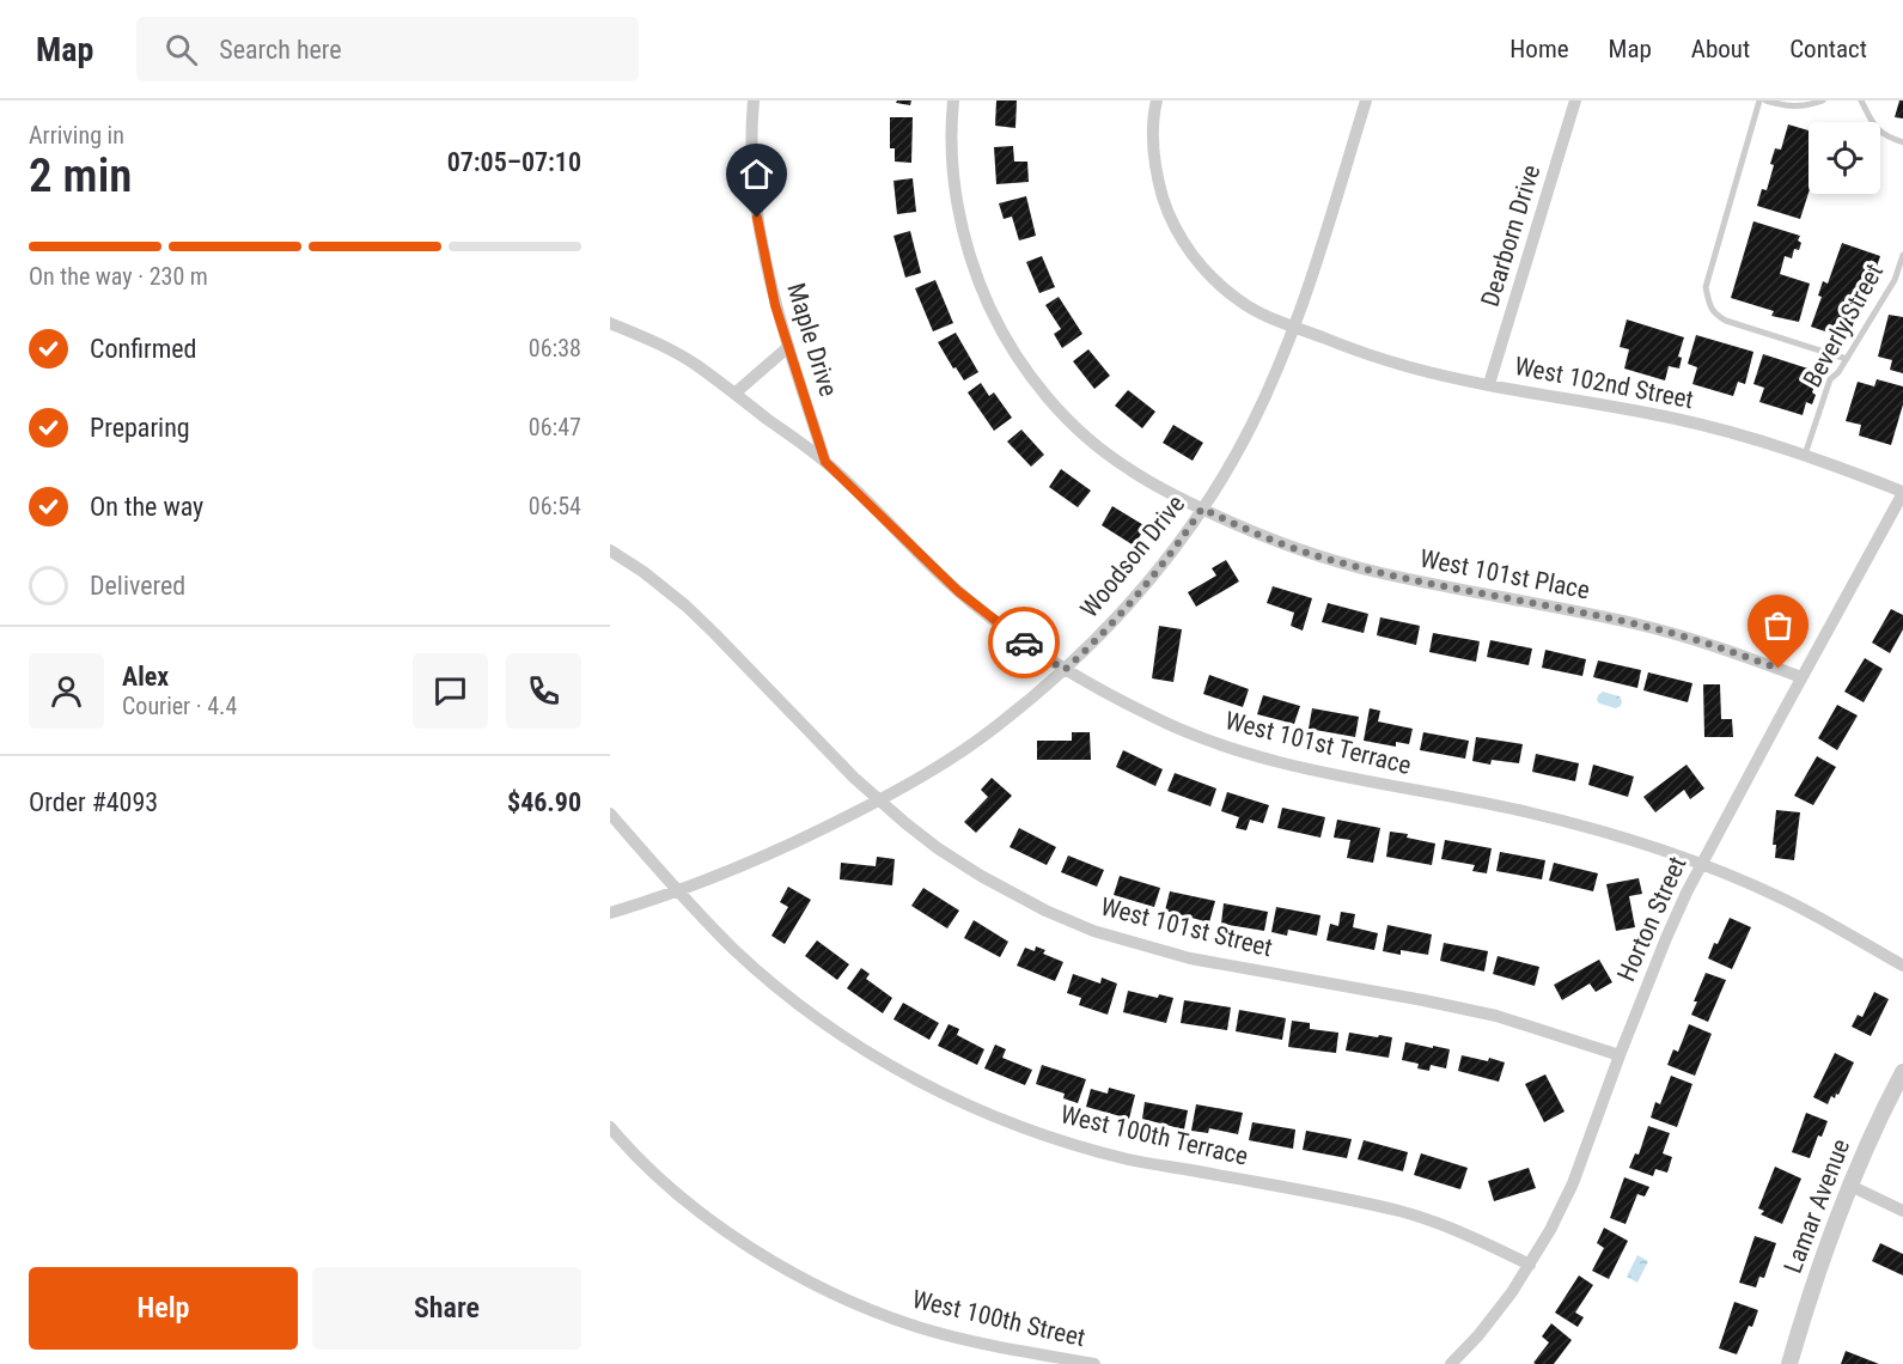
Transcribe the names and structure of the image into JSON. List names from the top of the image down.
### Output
{
  "streets": {
    "street": [
      "Dearborn Drive",
      "Maple Drive",
      "West 102nd Street",
      "Woodson Drive",
      "West 101st Place",
      "West 101st Terrace",
      "Horton Street",
      "West 101st Street",
      "West 100th Terrace",
      "Lamar Avenue",
      "West 100th Street"
    ],
    "lane": ["Beverly Street"]
  },
  "crossings": [
    ["Dearborn Drive", "West 102nd Street"],
    ["Beverly Street", "West 102nd Street"],
    ["Maple Drive", "West 101st Terrace"],
    ["West 102nd Street", "Woodson Drive"],
    ["West 102nd Street", "Horton Street"],
    ["Woodson Drive", "West 101st Place"],
    ["Woodson Drive", "West 101st Terrace"],
    ["Woodson Drive", "West 101st Street"],
    ["Woodson Drive", "West 100th Terrace"],
    ["West 101st Place", "Horton Street"],
    ["West 101st Terrace", "Horton Street"],
    ["Horton Street", "West 101st Street"],
    ["Horton Street", "West 100th Terrace"]
  ],
  "page": {
    "header": "Map",
    "search": "Search here",
    "nav": [
      "Home",
      "Map",
      "About",
      "Contact"
    ],
    "heading": ["2 min", "Arriving in", "07:05–07:10"],
    "panel": [
      "Alex",
      "Courier · 4.4",
      "Order #4093",
      "$46.90"
    ],
    "bar": "On the way · 230 m",
    "list": [
      ["Confirmed", "06:38"],
      ["Preparing", "06:47"],
      ["On the way", "06:54"],
      "Delivered"
    ],
    "buttons": ["Help", "Share"]
  }
}
